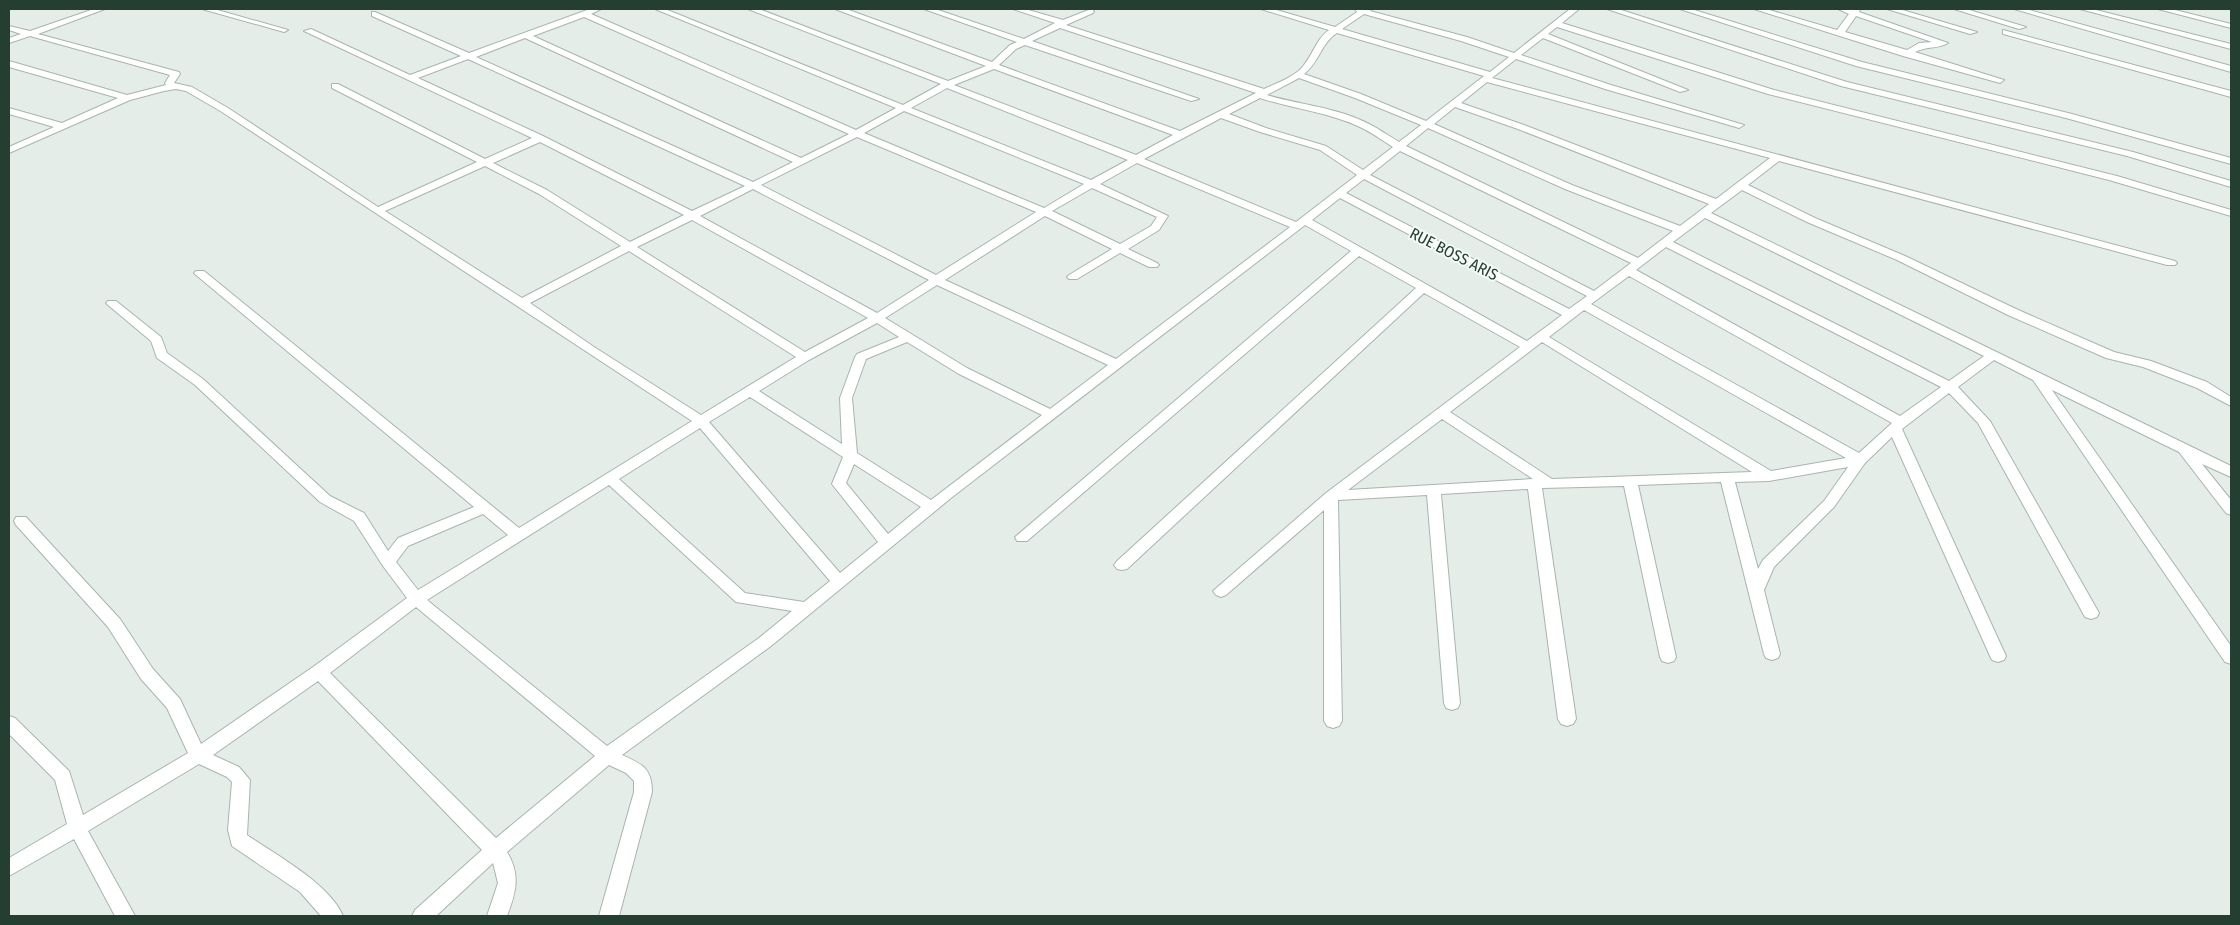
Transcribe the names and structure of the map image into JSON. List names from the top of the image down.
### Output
{
  "streets": {
    "street": ["RUE BOSS ARIS"]
  }
}
